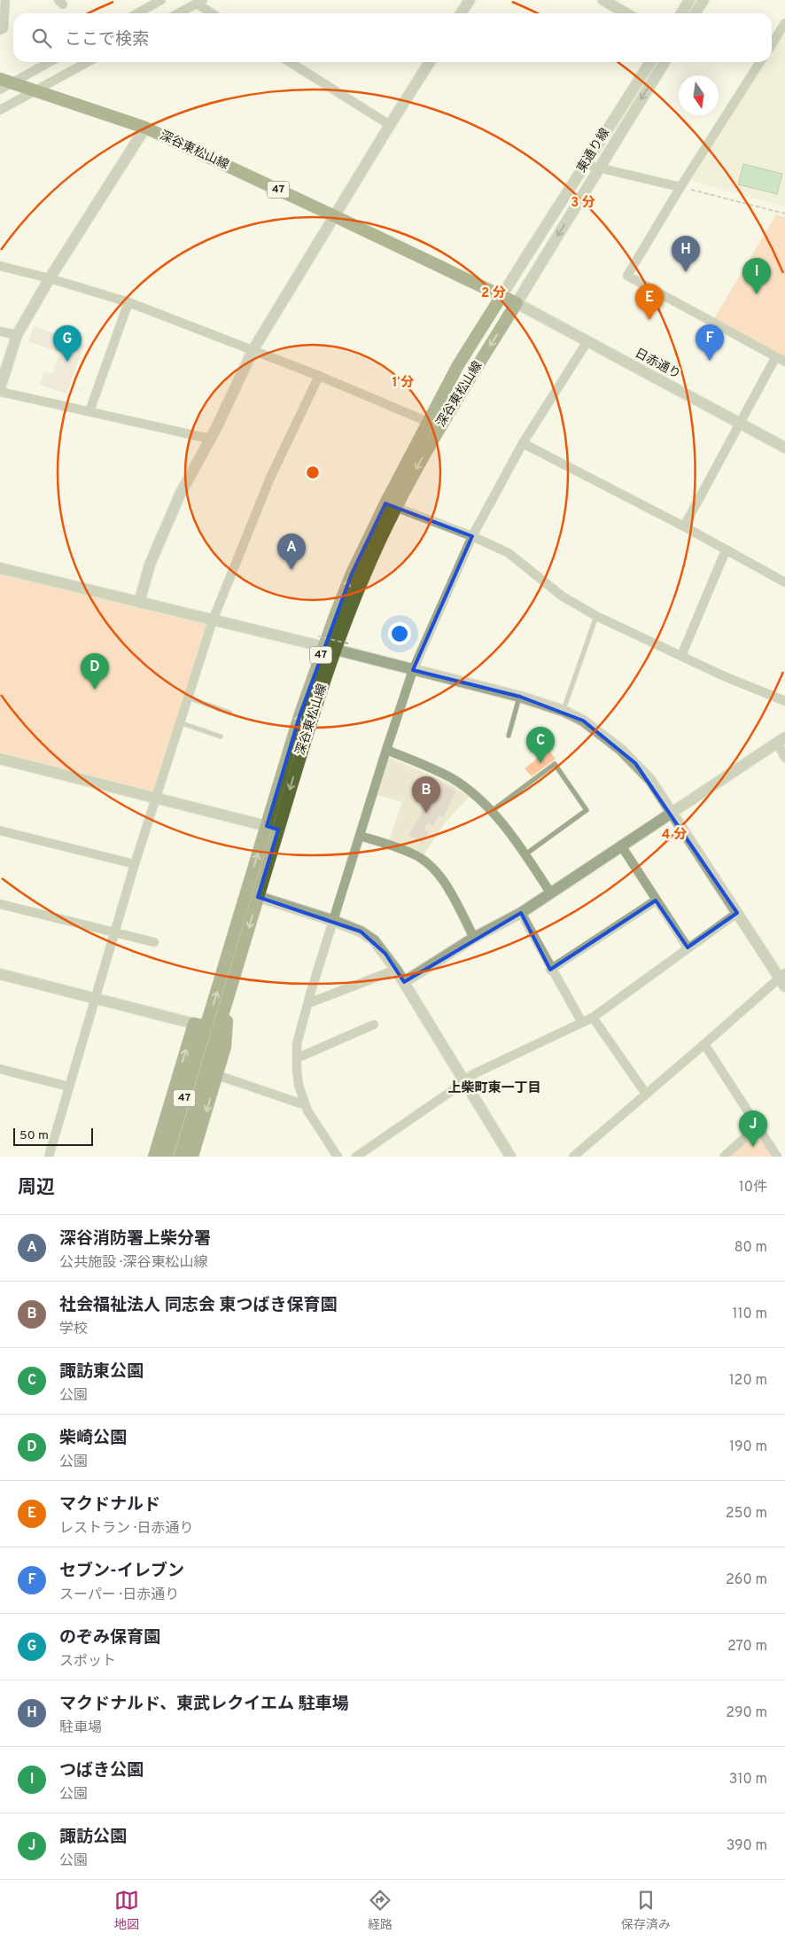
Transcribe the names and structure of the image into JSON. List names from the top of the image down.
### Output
{
  "streets": {
    "main road": ["深谷東松山線", "47"],
    "street": ["東通り線", "日赤通り"]
  },
  "crossings": [
    ["深谷東松山線", "東通り線"],
    ["深谷東松山線", "日赤通り"],
    ["東通り線", "日赤通り"]
  ],
  "districts": ["上柴町東一丁目"],
  "scale_bar": "50 m",
  "north": "bottom",
  "page": {
    "search": "ここで検索",
    "pins": [
      "H",
      "I",
      "E",
      "F",
      "G",
      "A",
      "D",
      "C",
      "B",
      "J"
    ],
    "scale": "50 m",
    "heading": ["周辺", "10件"],
    "list": [
      {
        "mark": "A",
        "name": "深谷消防署上柴分署",
        "note": "公共施設 · 深谷東松山線",
        "value": "80 m"
      },
      {
        "mark": "B",
        "name": "社会福祉法人 同志会 東つばき保育園",
        "note": "学校",
        "value": "110 m"
      },
      {
        "mark": "C",
        "name": "諏訪東公園",
        "note": "公園",
        "value": "120 m"
      },
      {
        "mark": "D",
        "name": "柴崎公園",
        "note": "公園",
        "value": "190 m"
      },
      {
        "mark": "E",
        "name": "マクドナルド",
        "note": "レストラン · 日赤通り",
        "value": "250 m"
      },
      {
        "mark": "F",
        "name": "セブン-イレブン",
        "note": "スーパー · 日赤通り",
        "value": "260 m"
      },
      {
        "mark": "G",
        "name": "のぞみ保育園",
        "note": "スポット",
        "value": "270 m"
      },
      {
        "mark": "H",
        "name": "マクドナルド、東武レクイエム 駐車場",
        "note": "駐車場",
        "value": "290 m"
      },
      {
        "mark": "I",
        "name": "つばき公園",
        "note": "公園",
        "value": "310 m"
      },
      {
        "mark": "J",
        "name": "諏訪公園",
        "note": "公園",
        "value": "390 m"
      }
    ],
    "nav": ["地図", "経路", "保存済み"]
  },
  "rings": [
    "3 分",
    "2 分",
    "1 分",
    "4 分"
  ]
}
